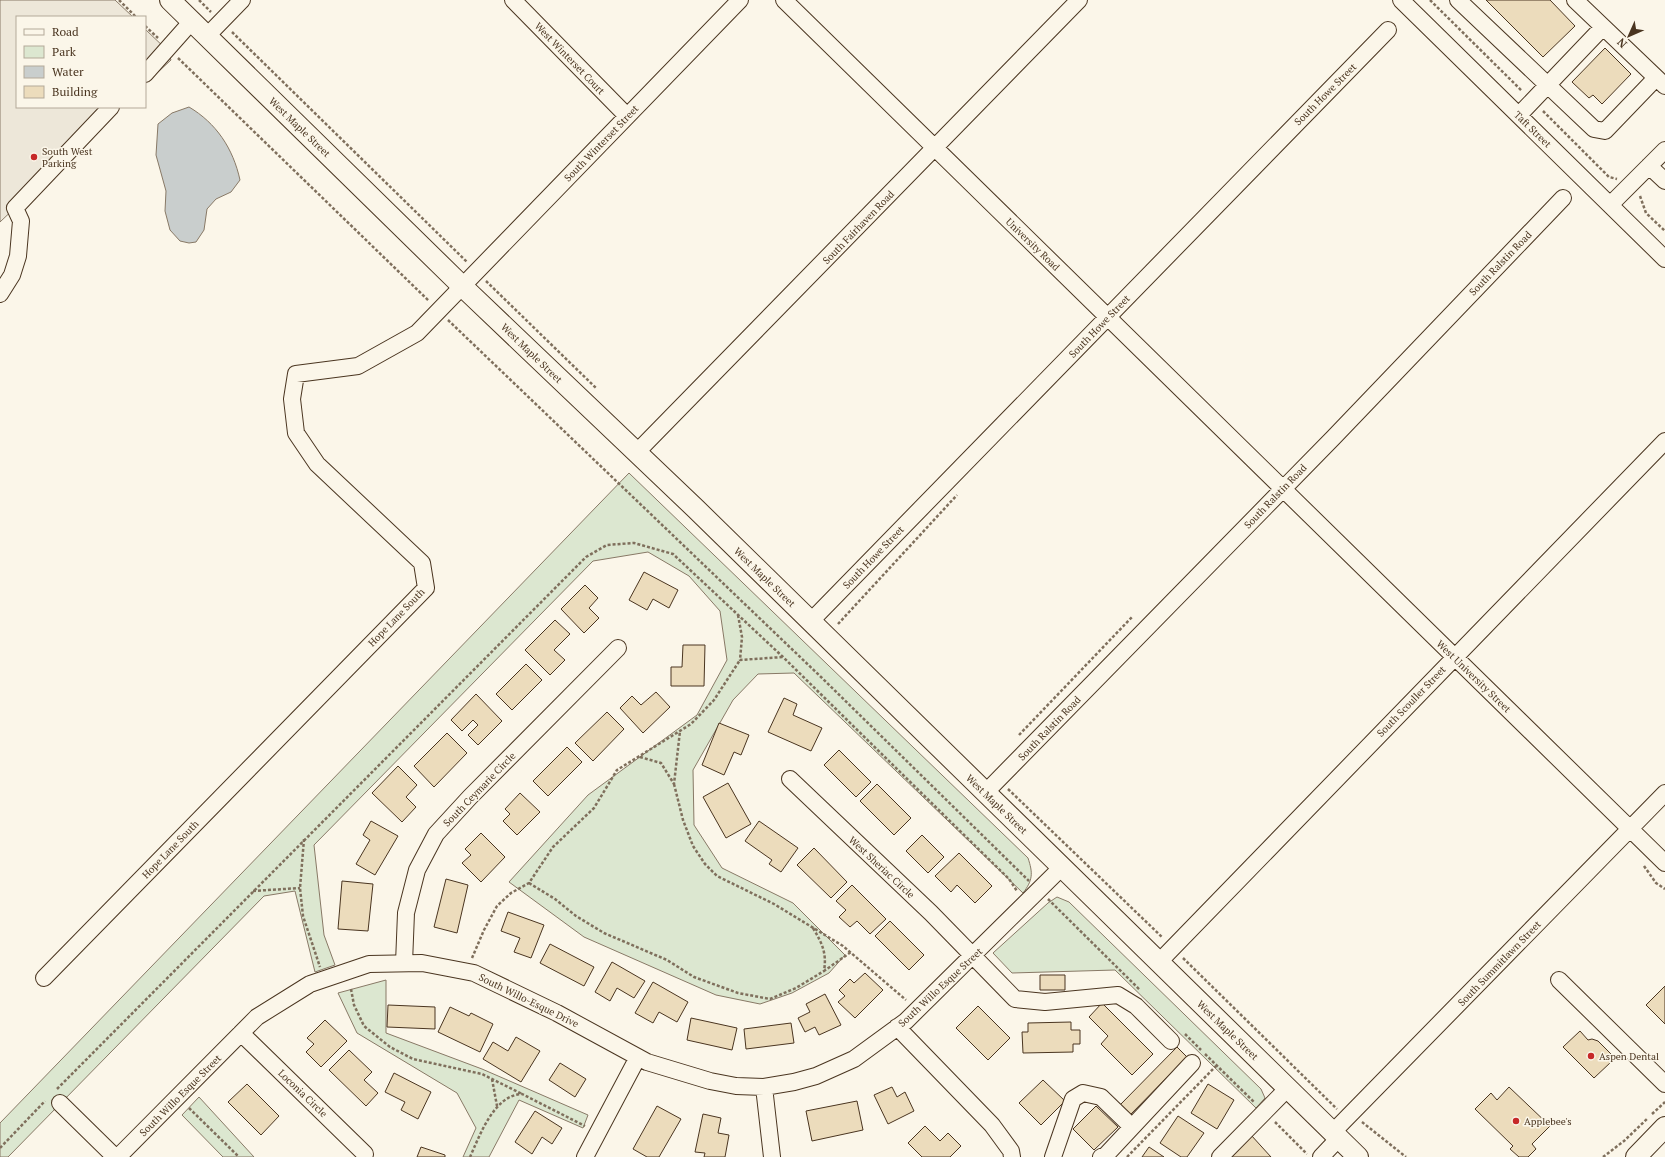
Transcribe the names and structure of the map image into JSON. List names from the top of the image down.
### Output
{
  "streets": {
    "main road": ["West Maple Street"],
    "street": [
      "West Winterset Court",
      "South Howe Street",
      "Taft Street",
      "South Winterset Street",
      "South Fairhaven Road",
      "University Road",
      "South Ralstin Road",
      "Hope Lane South",
      "West University Street",
      "South Scouller Street",
      "South Ceymarie Circle",
      "West Sheriac Circle",
      "South Summitlawn Street",
      "South Willo Esque Street",
      "South Willo-Esque Drive",
      "Loconia Circle"
    ]
  },
  "crossings": [
    ["West Winterset Court", "South Winterset Street"],
    ["South Howe Street", "West Maple Street"],
    ["South Howe Street", "University Road"],
    ["West Maple Street", "South Winterset Street"],
    ["West Maple Street", "South Fairhaven Road"],
    ["West Maple Street", "South Ralstin Road"],
    ["West Maple Street", "Hope Lane South"],
    ["West Maple Street", "South Scouller Street"],
    ["West Maple Street", "South Summitlawn Street"],
    ["West Maple Street", "South Willo Esque Street"],
    ["South Winterset Street", "Hope Lane South"],
    ["South Fairhaven Road", "University Road"],
    ["University Road", "South Ralstin Road"],
    ["University Road", "West University Street"],
    ["South Ralstin Road", "West University Street"],
    ["West University Street", "South Scouller Street"],
    ["West University Street", "South Summitlawn Street"],
    ["South Ceymarie Circle", "South Willo-Esque Drive"],
    ["West Sheriac Circle", "South Willo Esque Street"],
    ["South Willo Esque Street", "South Willo-Esque Drive"],
    ["South Willo Esque Street", "Loconia Circle"],
    ["South Willo-Esque Drive", "Loconia Circle"]
  ],
  "places": ["South West Parking", "Aspen Dental", "Applebee's"],
  "legend": [
    "Road",
    "Park",
    "Water",
    "Building"
  ],
  "north": "bottom left"
}
